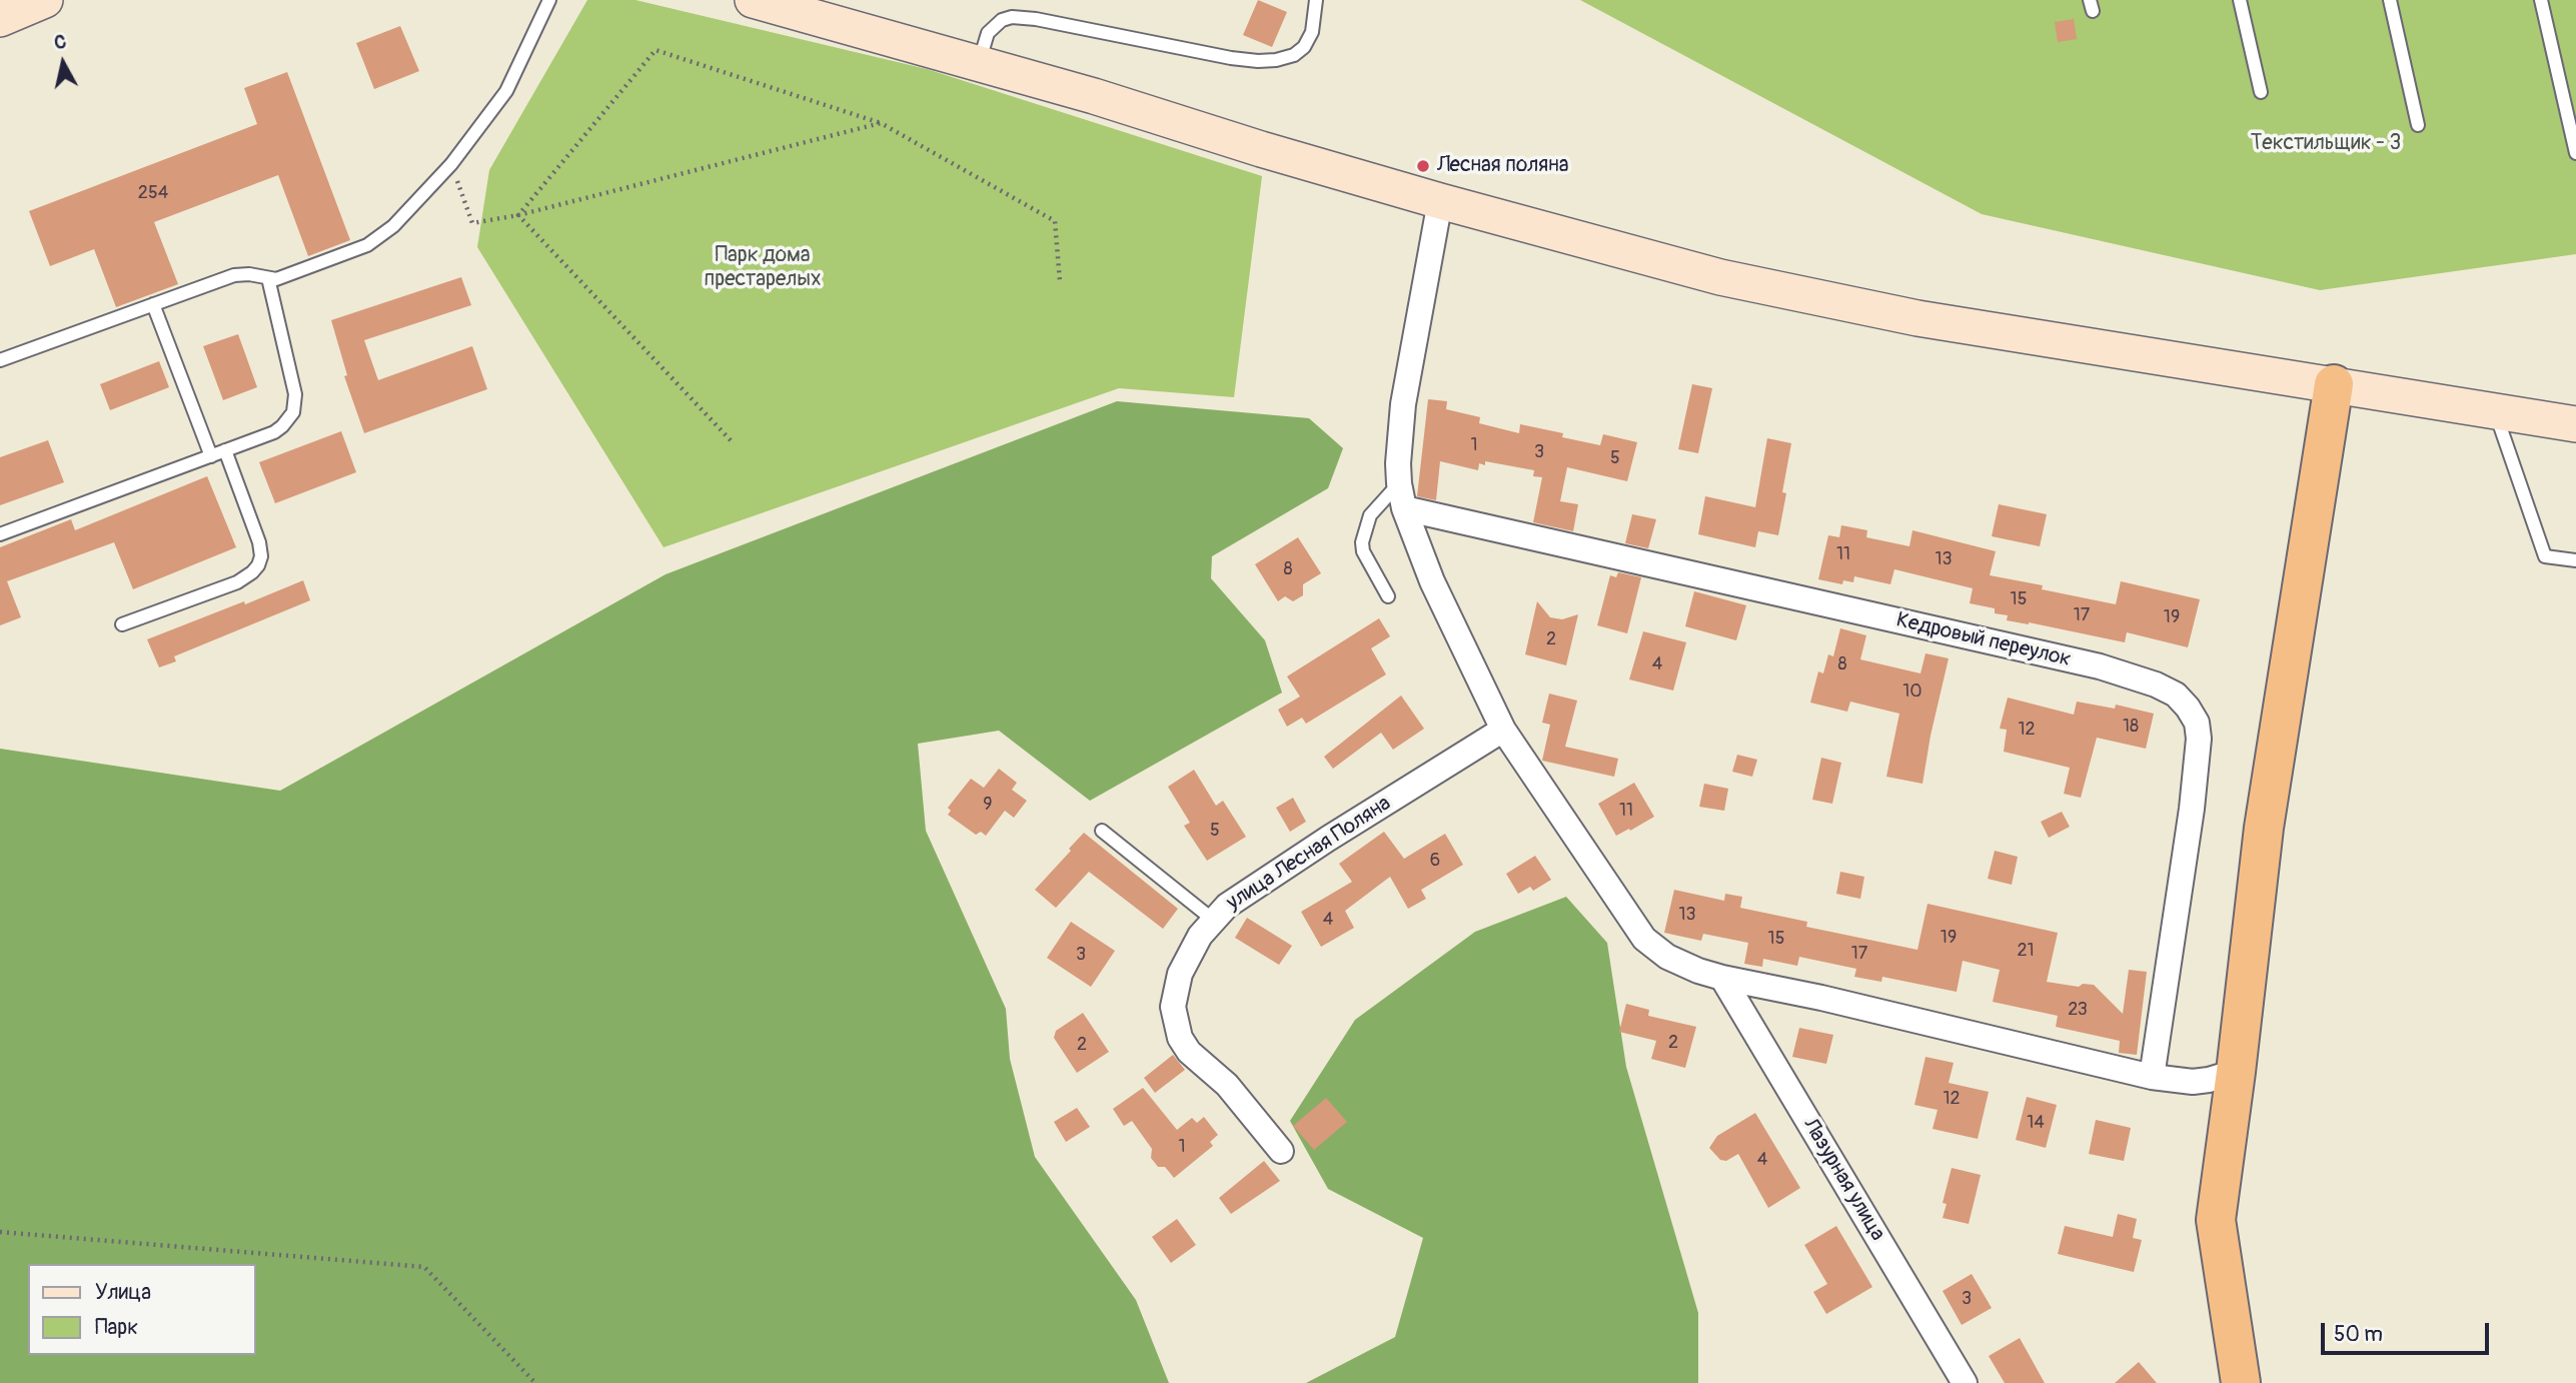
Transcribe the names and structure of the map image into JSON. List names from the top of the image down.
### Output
{
  "streets": {
    "street": ["Кедровый переулок", "улица Лесная Поляна", "Лазурная улица"]
  },
  "parks": ["Текстильщик - 3", "Парк дома престарелых"],
  "places": ["Лесная поляна"],
  "house_numbers": [
    "254",
    "1",
    "3",
    "5",
    "11",
    "13",
    "8",
    "15",
    "17",
    "19",
    "2",
    "4",
    "8",
    "10",
    "18",
    "12",
    "9",
    "11",
    "5",
    "6",
    "13",
    "4",
    "19",
    "15",
    "21",
    "17",
    "3",
    "23",
    "2",
    "2",
    "12",
    "14",
    "1",
    "4",
    "3"
  ],
  "legend": ["Улица", "Парк"],
  "scale_bar": "50 m",
  "north": "top"
}
